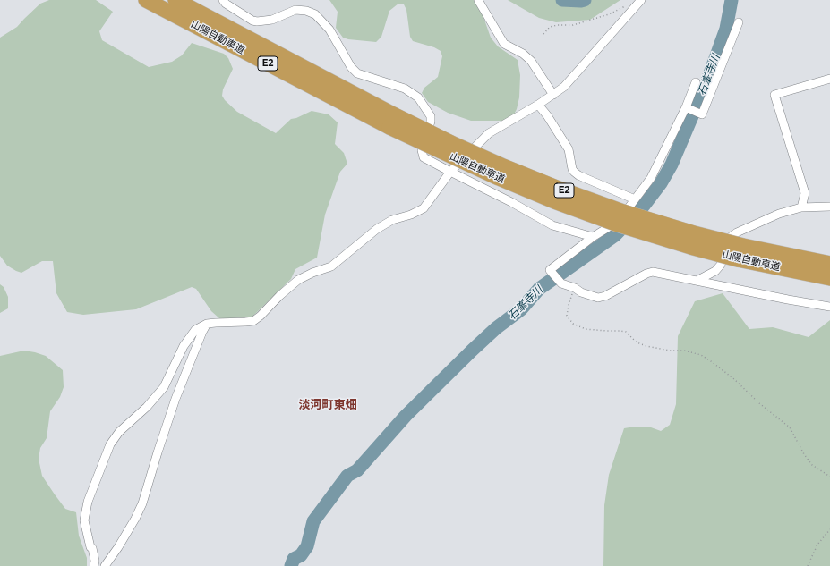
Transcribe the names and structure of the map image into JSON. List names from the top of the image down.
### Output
{
  "streets": {
    "highway": ["山陽自動車道", "E2"]
  },
  "districts": ["淡河町東畑"],
  "water": ["石峯寺川"]
}
